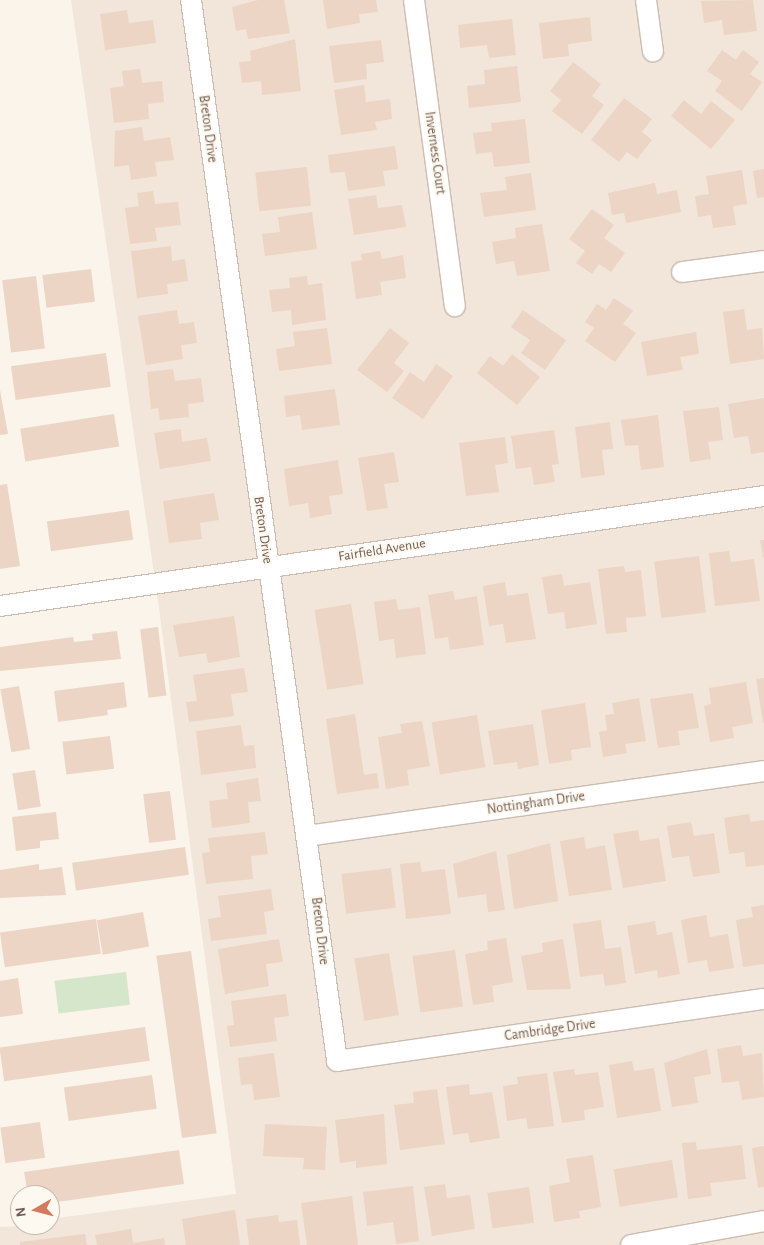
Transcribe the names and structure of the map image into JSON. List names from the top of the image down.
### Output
{
  "streets": {
    "street": [
      "Breton Drive",
      "Inverness Court",
      "Fairfield Avenue",
      "Nottingham Drive",
      "Cambridge Drive"
    ]
  },
  "crossings": [
    ["Breton Drive", "Fairfield Avenue"],
    ["Breton Drive", "Nottingham Drive"],
    ["Breton Drive", "Cambridge Drive"]
  ],
  "north": "left"
}
